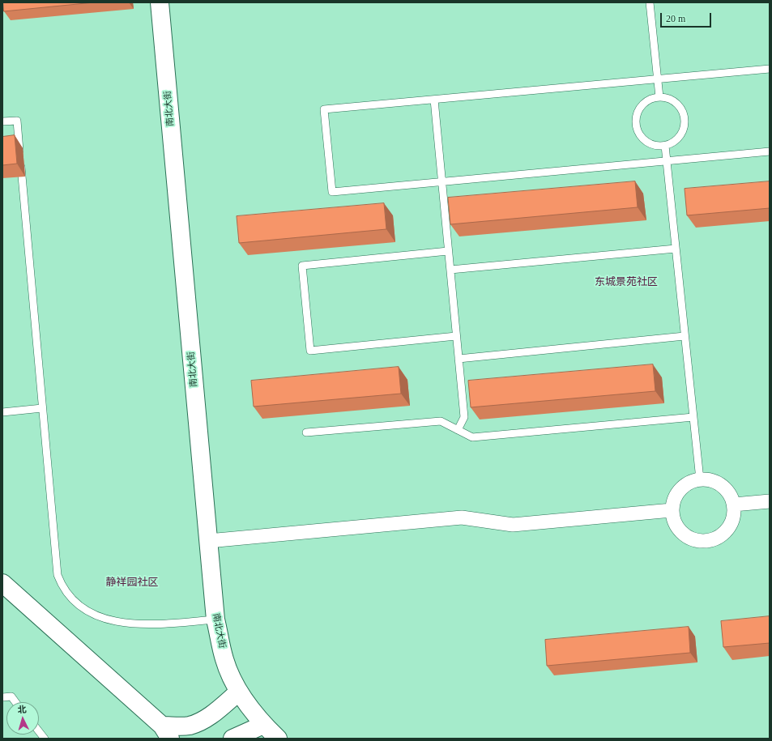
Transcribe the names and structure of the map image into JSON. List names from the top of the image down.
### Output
{
  "streets": {
    "street": ["南北大街"]
  },
  "districts": ["东城景苑社区", "静祥园社区"],
  "scale_bar": "20 m",
  "north": "top"
}
